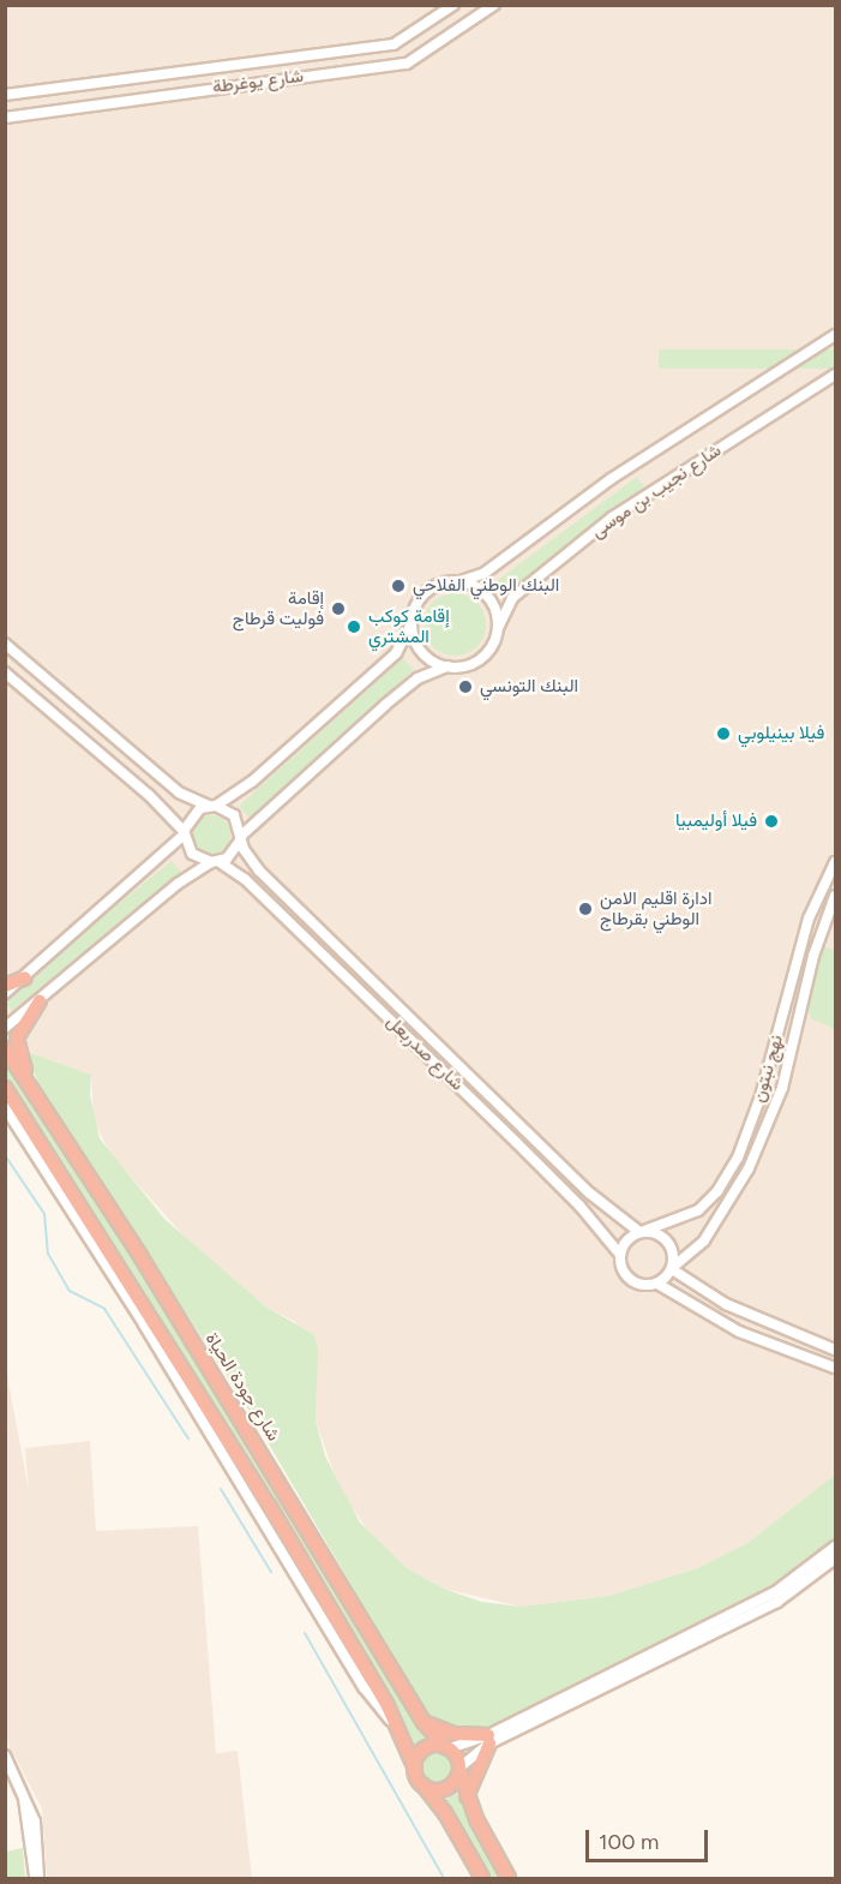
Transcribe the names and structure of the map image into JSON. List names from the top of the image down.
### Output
{
  "streets": {
    "highway": ["شارع جودة الحياة"],
    "street": [
      "شارع يوغرطة",
      "شارع نجيب بن موسى",
      "شارع صدربعل",
      "نهج نبتون"
    ]
  },
  "crossings": [
    ["شارع صدربعل", "نهج نبتون"]
  ],
  "places": [
    "البنك الوطني الفلاحي",
    "إقامة فوليت قرطاج",
    "إقامة كوكب المشتري",
    "البنك التونسي",
    "فيلا بينيلوبي",
    "فيلا أوليمبيا",
    "ادارة اقليم الامن الوطني بقرطاج"
  ],
  "scale_bar": "100 m"
}
